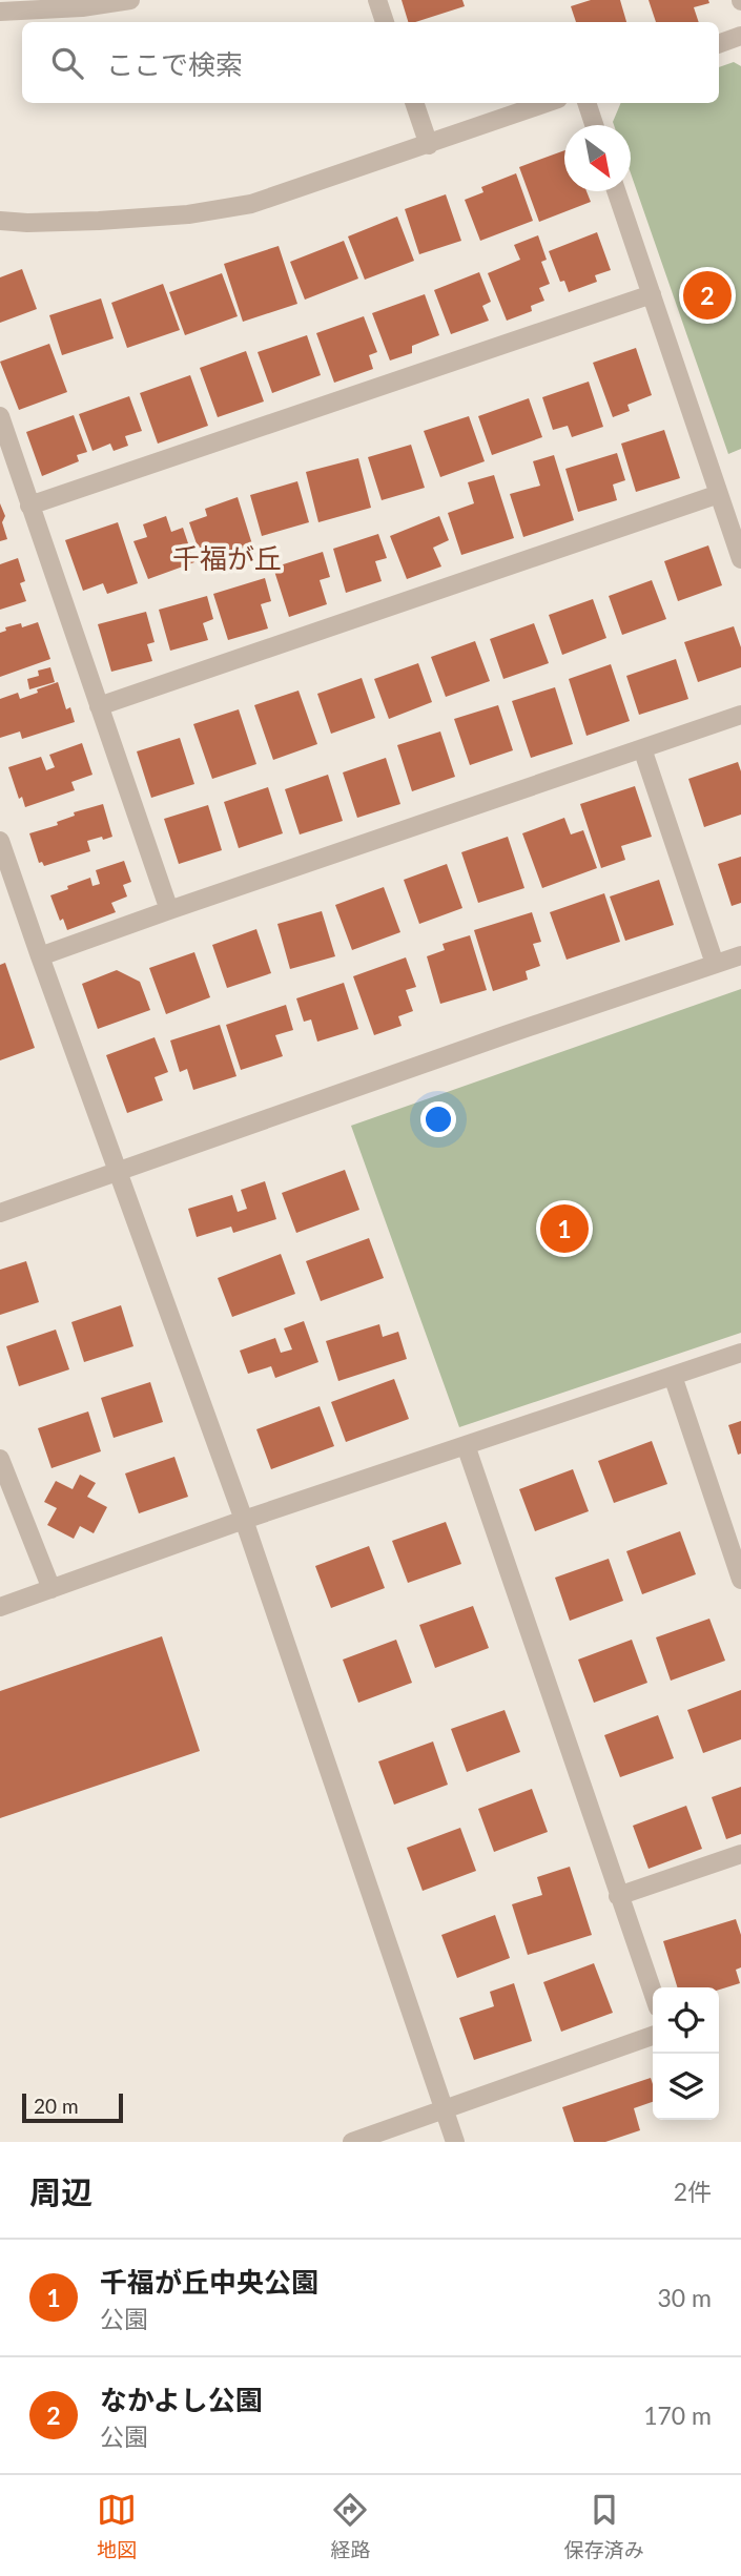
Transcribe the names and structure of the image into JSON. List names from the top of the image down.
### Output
{
  "districts": ["千福が丘"],
  "scale_bar": "20 m",
  "north": "bottom right",
  "page": {
    "search": "ここで検索",
    "pins": ["2", "1"],
    "scale": "20 m",
    "heading": ["周辺", "2件"],
    "list": [
      {
        "mark": "1",
        "name": "千福が丘中央公園",
        "note": "公園",
        "value": "30 m"
      },
      {
        "mark": "2",
        "name": "なかよし公園",
        "note": "公園",
        "value": "170 m"
      }
    ],
    "nav": ["地図", "経路", "保存済み"]
  }
}
